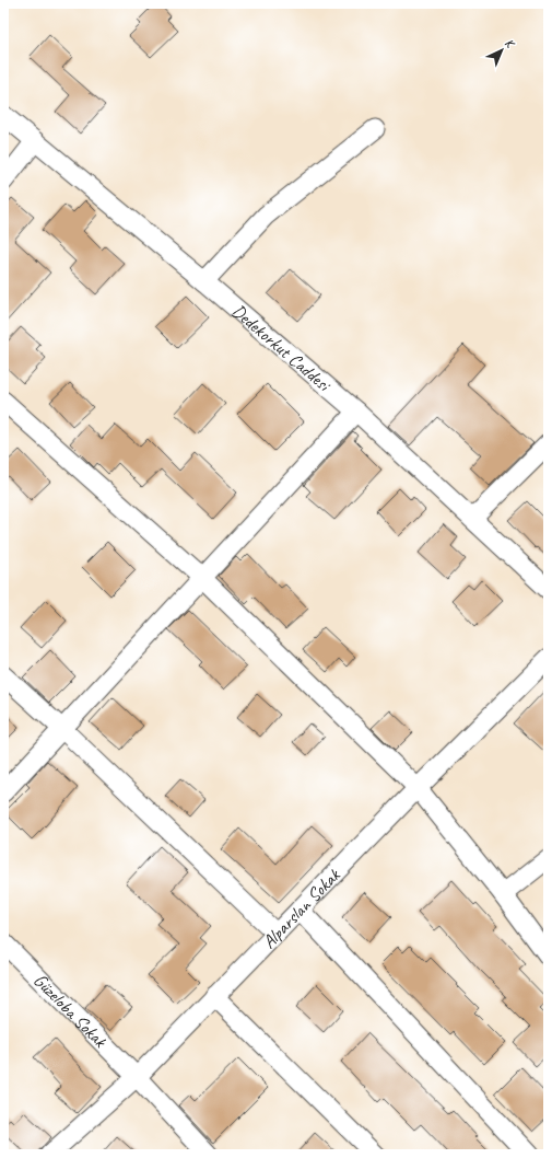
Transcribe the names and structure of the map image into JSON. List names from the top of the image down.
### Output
{
  "streets": {
    "street": ["Dedekorkut Caddesi", "Alparslan Sokak", "Güzeloba Sokak"]
  },
  "crossings": [
    ["Alparslan Sokak", "Güzeloba Sokak"]
  ],
  "north": "top right"
}
